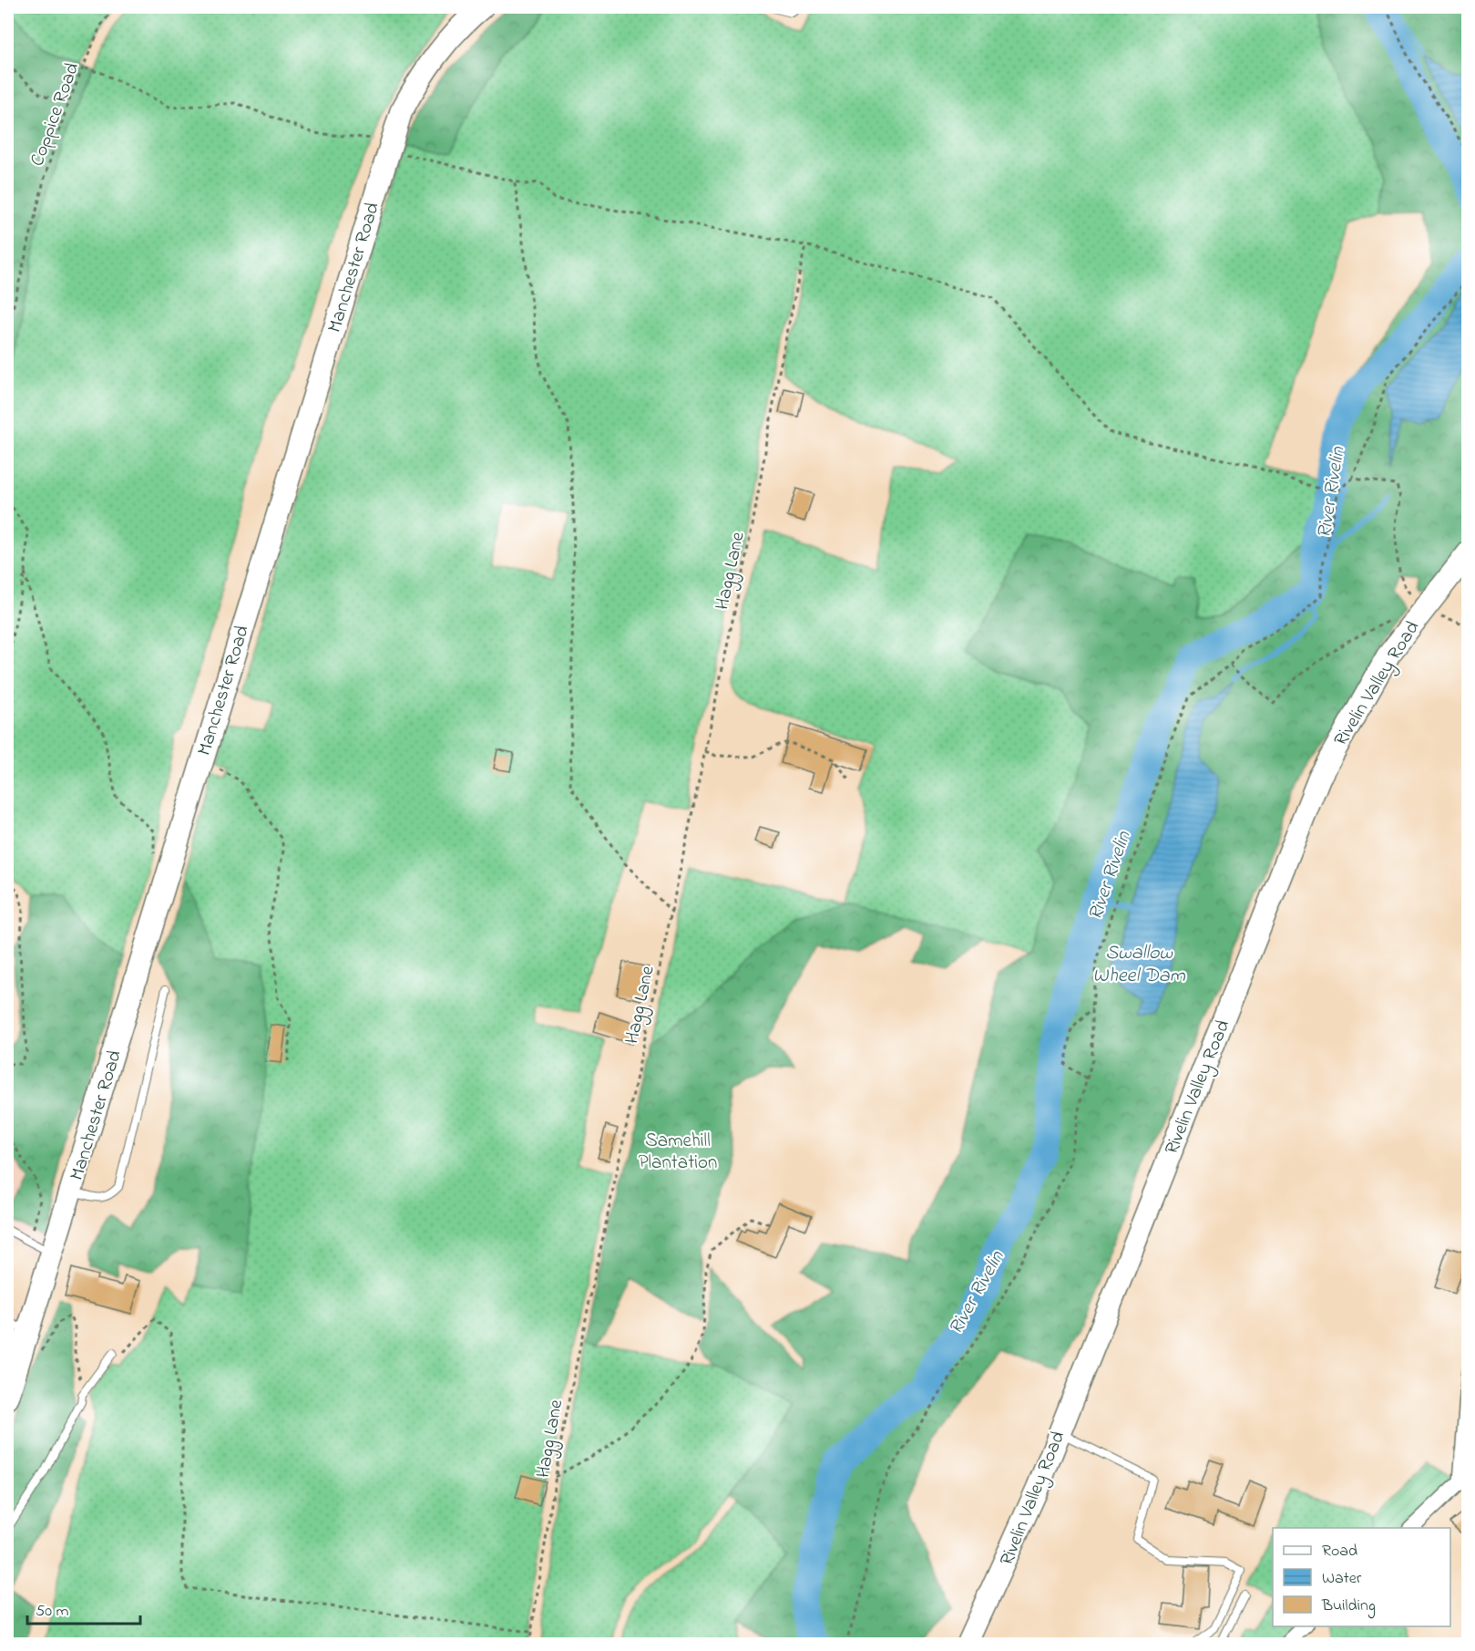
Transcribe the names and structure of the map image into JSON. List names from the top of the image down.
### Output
{
  "streets": {
    "main road": ["Manchester Road", "Rivelin Valley Road"],
    "path": ["Coppice Road", "Hagg Lane"]
  },
  "water": ["River Rivelin", "Swallow Wheel Dam"],
  "parks": ["Samehill Plantation"],
  "legend": ["Road", "Water", "Building"],
  "scale_bar": "50 m"
}
